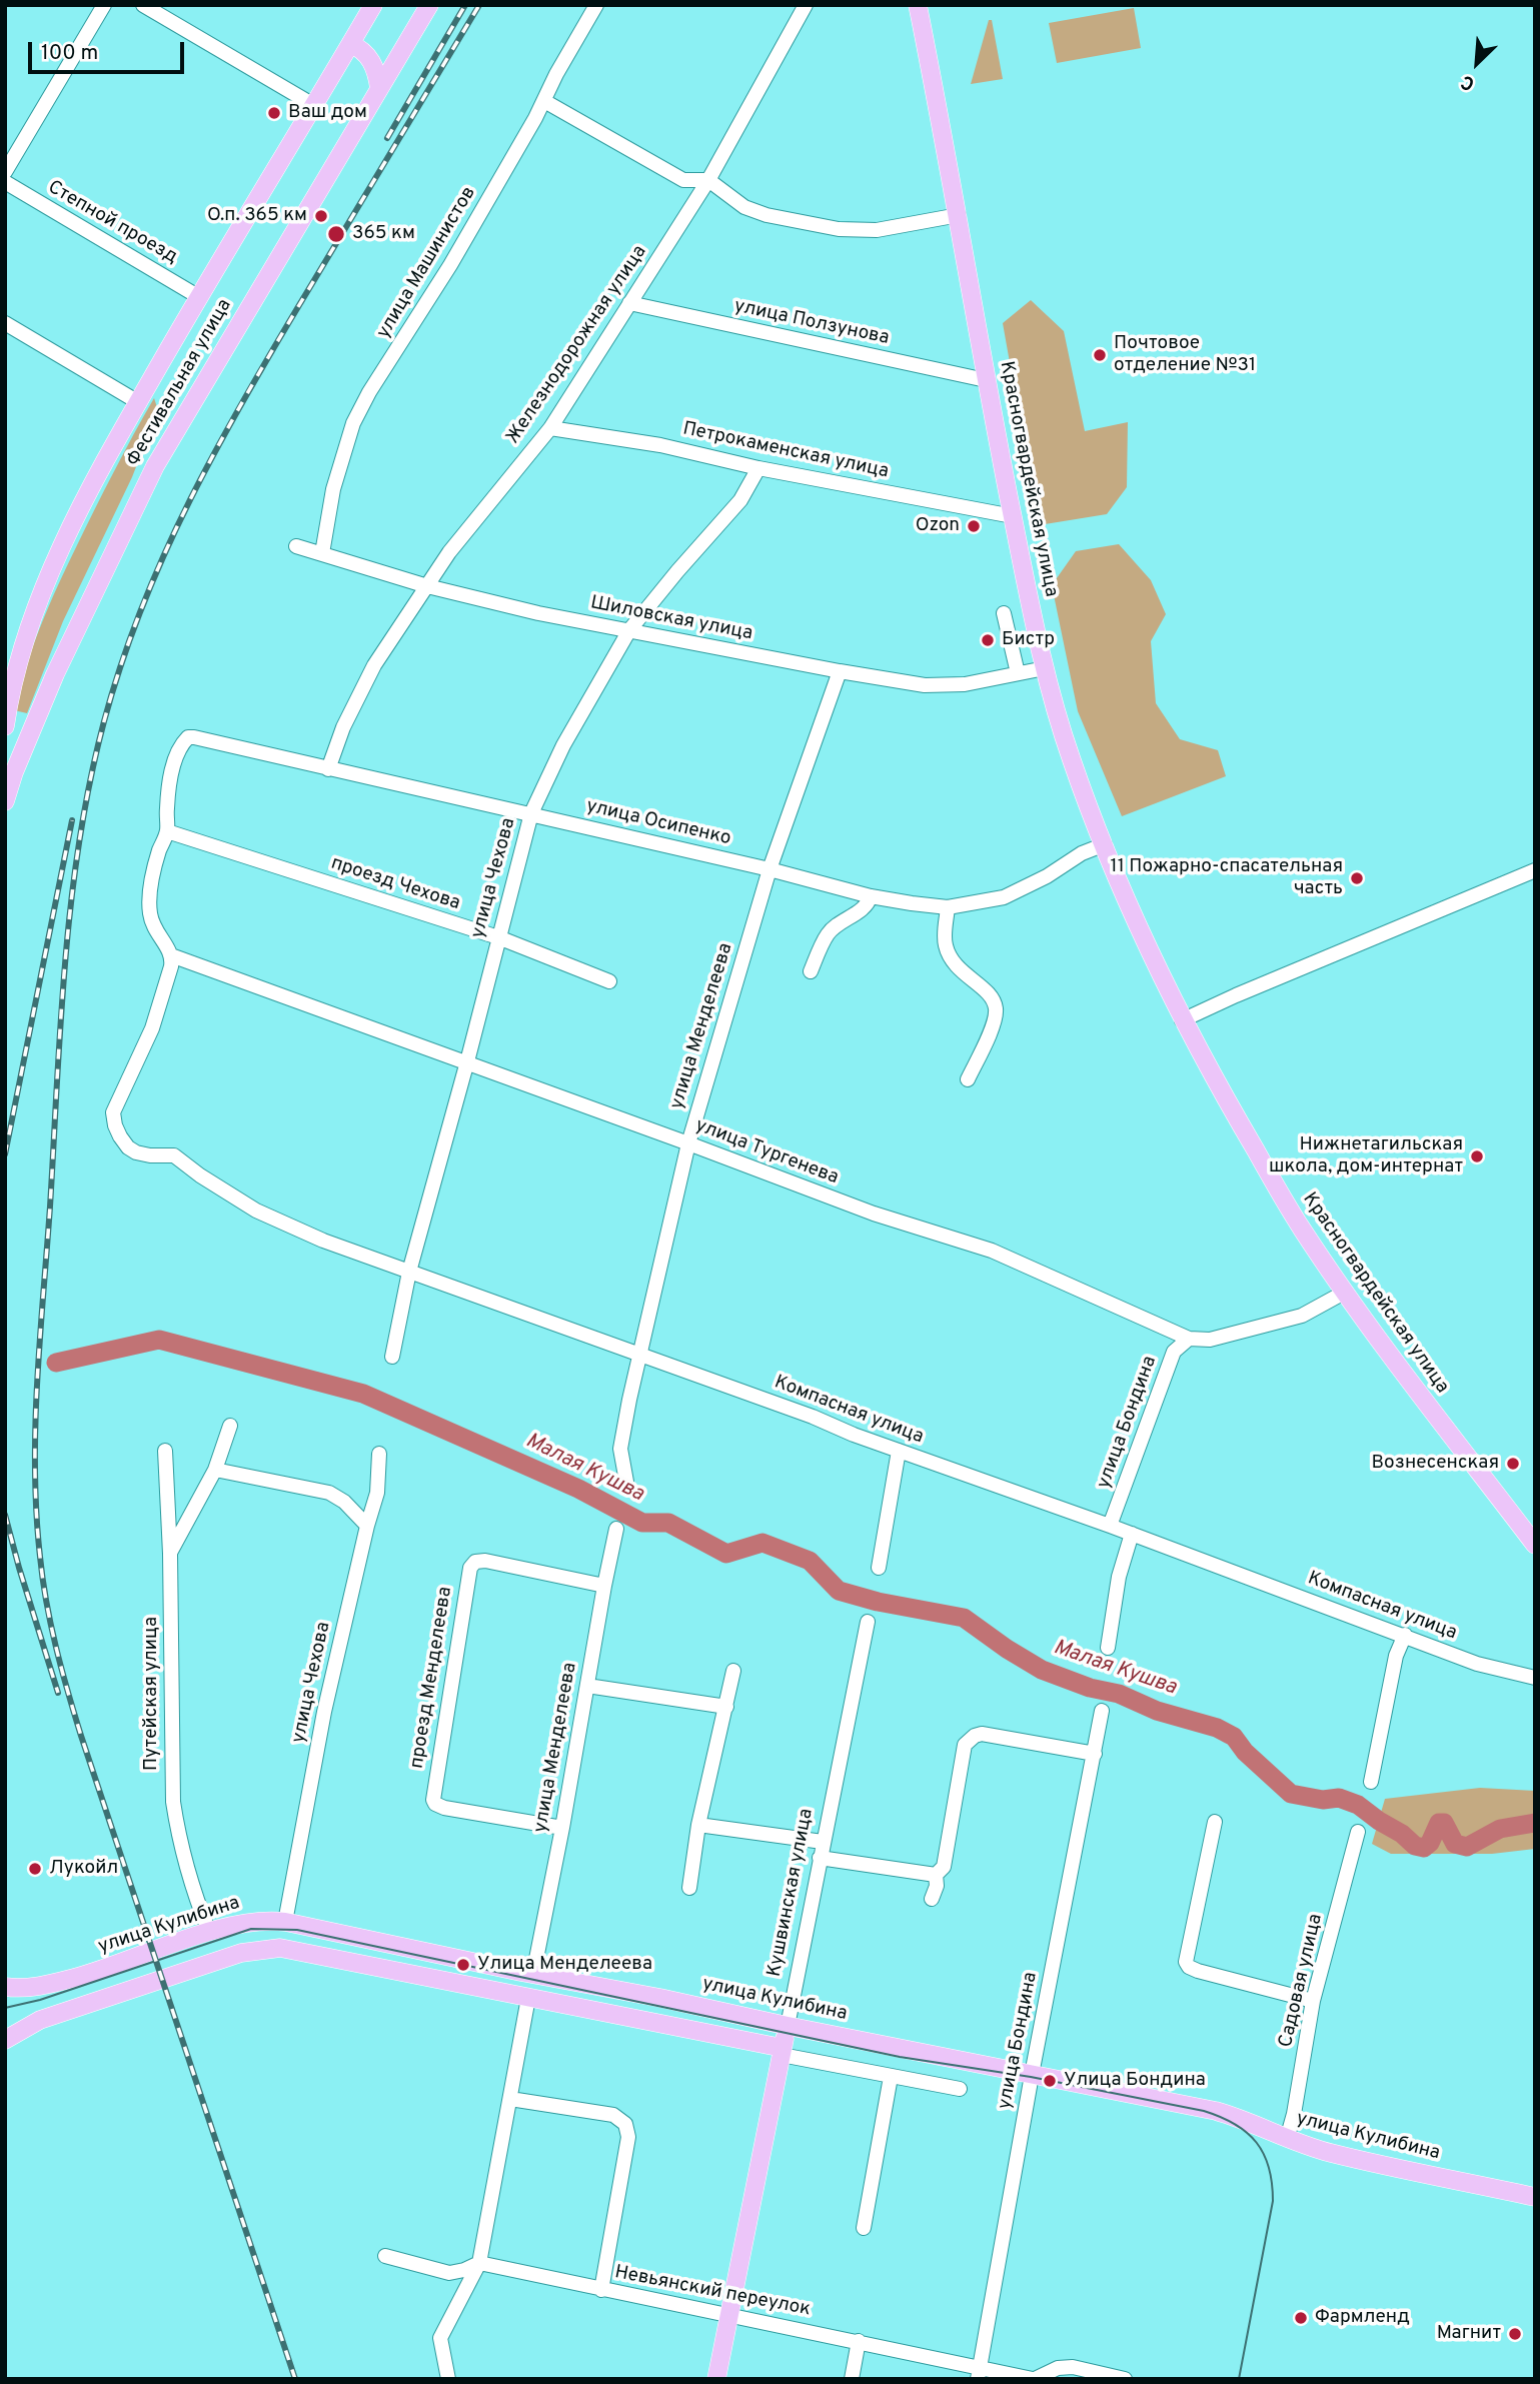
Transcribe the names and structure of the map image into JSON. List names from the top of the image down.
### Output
{
  "streets": {
    "main road": [
      "Фестивальная улица",
      "Красногвардейская улица",
      "Кушвинская улица",
      "улица Кулибина"
    ],
    "street": [
      "Степной проезд",
      "улица Машинистов",
      "улица Ползунова",
      "Железнодорожная улица",
      "Петрокаменская улица",
      "Шиловская улица",
      "улица Осипенко",
      "улица Чехова",
      "проезд Чехова",
      "улица Менделеева",
      "улица Тургенева",
      "Компасная улица",
      "улица Бондина",
      "проезд Менделеева",
      "Путейская улица",
      "Садовая улица",
      "Невьянский переулок"
    ]
  },
  "crossings": [
    ["Степной проезд", "Фестивальная улица"],
    ["улица Машинистов", "Шиловская улица"],
    ["улица Ползунова", "Железнодорожная улица"],
    ["улица Ползунова", "Красногвардейская улица"],
    ["Железнодорожная улица", "Петрокаменская улица"],
    ["Железнодорожная улица", "Шиловская улица"],
    ["Железнодорожная улица", "улица Осипенко"],
    ["Петрокаменская улица", "Красногвардейская улица"],
    ["Петрокаменская улица", "улица Чехова"],
    ["Красногвардейская улица", "Шиловская улица"],
    ["Красногвардейская улица", "улица Осипенко"],
    ["Красногвардейская улица", "улица Тургенева"],
    ["Шиловская улица", "улица Чехова"],
    ["Шиловская улица", "улица Менделеева"],
    ["улица Осипенко", "улица Чехова"],
    ["улица Осипенко", "проезд Чехова"],
    ["улица Осипенко", "улица Менделеева"],
    ["улица Чехова", "проезд Чехова"],
    ["улица Чехова", "улица Тургенева"],
    ["улица Чехова", "Компасная улица"],
    ["улица Чехова", "улица Кулибина"],
    ["улица Менделеева", "улица Тургенева"],
    ["улица Менделеева", "Компасная улица"],
    ["улица Менделеева", "проезд Менделеева"],
    ["улица Менделеева", "улица Кулибина"],
    ["улица Тургенева", "Компасная улица"],
    ["улица Тургенева", "улица Бондина"],
    ["Компасная улица", "улица Бондина"],
    ["улица Бондина", "улица Кулибина"],
    ["улица Бондина", "Невьянский переулок"],
    ["Путейская улица", "улица Кулибина"],
    ["Кушвинская улица", "улица Кулибина"],
    ["Кушвинская улица", "Невьянский переулок"],
    ["улица Кулибина", "Садовая улица"]
  ],
  "water": ["Малая Кушва"],
  "places": [
    "Ваш дом",
    "О.п. 365 км",
    "365 км",
    "Почтовое отделение №31",
    "Ozon",
    "Бистр",
    "11 Пожарно-спасательная часть",
    "Нижнетагильская школа, дом-интернат",
    "Вознесенская",
    "Лукойл",
    "Улица Менделеева",
    "Улица Бондина",
    "Фармленд",
    "Магнит"
  ],
  "scale_bar": "100 m",
  "north": "bottom left"
}
